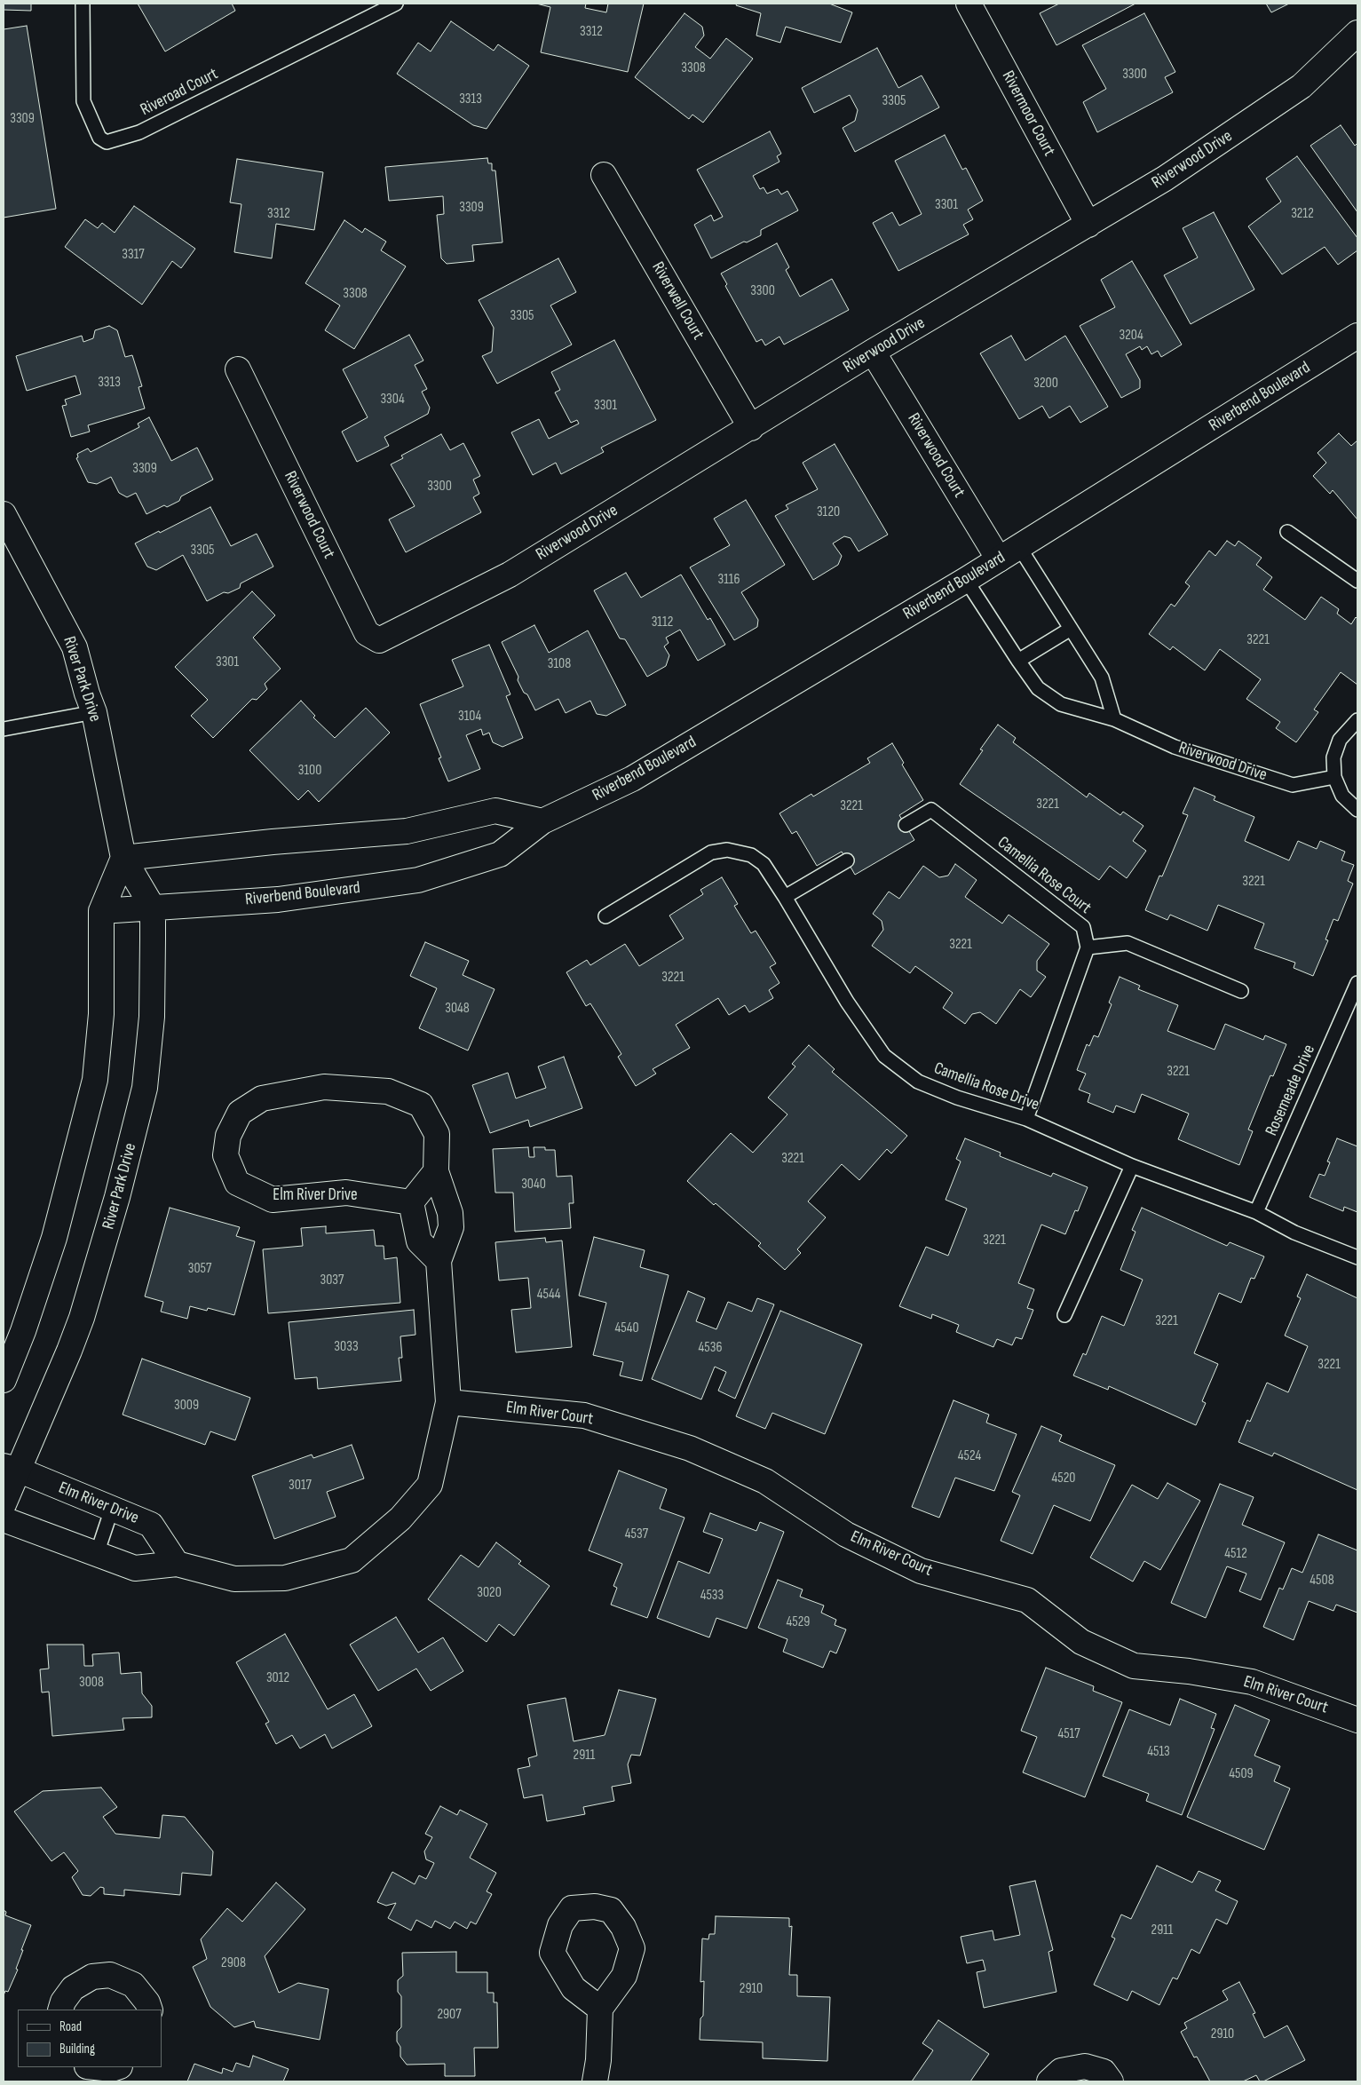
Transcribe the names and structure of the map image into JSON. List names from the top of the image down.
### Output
{
  "streets": {
    "street": [
      "Rivermoor Court",
      "Riverwood Drive",
      "Riverwell Court",
      "Riverbend Boulevard",
      "Riverwood Court",
      "River Park Drive",
      "Elm River Drive",
      "Elm River Court"
    ],
    "lane": [
      "Riveroad Court",
      "Camellia Rose Court",
      "Camellia Rose Drive",
      "Rosemeade Drive"
    ]
  },
  "crossings": [
    ["Rivermoor Court", "Riverwood Drive"],
    ["Riverwood Drive", "Riverwell Court"],
    ["Riverwood Drive", "Riverbend Boulevard"],
    ["Riverwood Drive", "Riverwood Court"],
    ["Riverbend Boulevard", "Riverwood Court"],
    ["Riverbend Boulevard", "River Park Drive"],
    ["River Park Drive", "Elm River Drive"],
    ["Camellia Rose Drive", "Rosemeade Drive"],
    ["Elm River Drive", "Elm River Court"]
  ],
  "house_numbers": [
    "3312",
    "3308",
    "3300",
    "3313",
    "3305",
    "3309",
    "3301",
    "3309",
    "3312",
    "3212",
    "3317",
    "3300",
    "3308",
    "3305",
    "3204",
    "3313",
    "3200",
    "3304",
    "3301",
    "3309",
    "3300",
    "3120",
    "3305",
    "3116",
    "3112",
    "3221",
    "3301",
    "3108",
    "3104",
    "3100",
    "3221",
    "3221",
    "3221",
    "3221",
    "3221",
    "3048",
    "3221",
    "3221",
    "3040",
    "3221",
    "3057",
    "3037",
    "4544",
    "3221",
    "4540",
    "3033",
    "4536",
    "3221",
    "3009",
    "4524",
    "4520",
    "3017",
    "4537",
    "4512",
    "4508",
    "3020",
    "4533",
    "4529",
    "3012",
    "3008",
    "4517",
    "4513",
    "2911",
    "4509",
    "2911",
    "2908",
    "2910",
    "2907",
    "2910"
  ],
  "legend": ["Road", "Building"]
}
